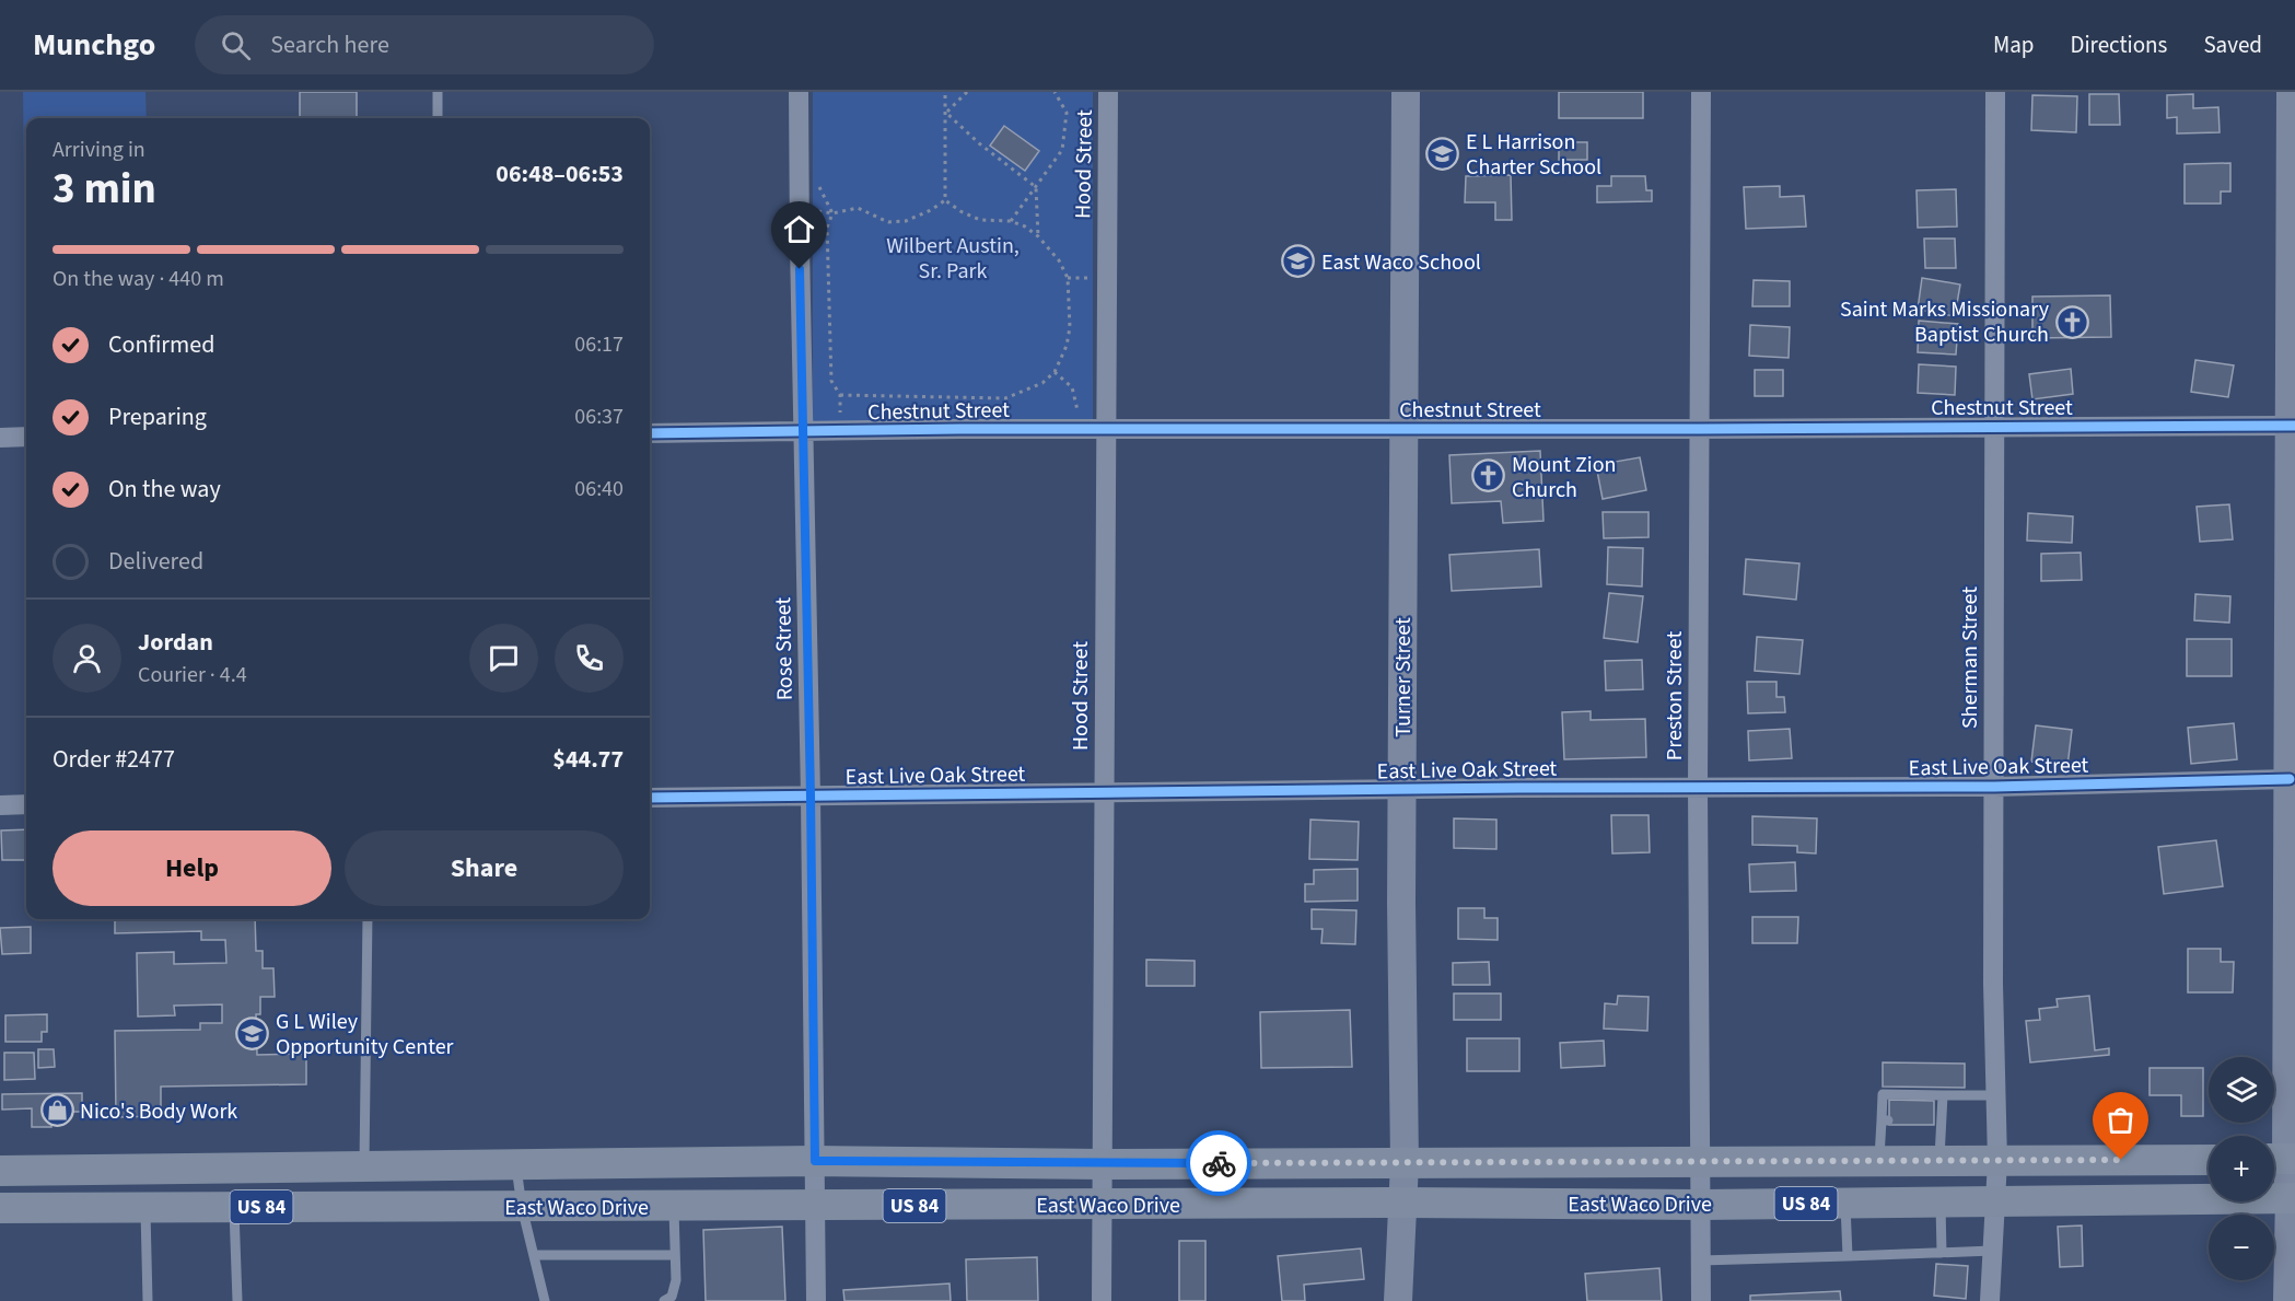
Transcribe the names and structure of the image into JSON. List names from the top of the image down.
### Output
{
  "streets": {
    "main road": ["East Waco Drive", "US 84"],
    "street": [
      "Hood Street",
      "Chestnut Street",
      "Rose Street",
      "Sherman Street",
      "Turner Street",
      "Preston Street",
      "East Live Oak Street"
    ]
  },
  "crossings": [
    ["Hood Street", "Chestnut Street"],
    ["Hood Street", "East Live Oak Street"],
    ["Hood Street", "East Waco Drive"],
    ["Chestnut Street", "Rose Street"],
    ["Chestnut Street", "Sherman Street"],
    ["Chestnut Street", "Turner Street"],
    ["Chestnut Street", "Preston Street"],
    ["Rose Street", "East Live Oak Street"],
    ["Rose Street", "East Waco Drive"],
    ["Sherman Street", "East Live Oak Street"],
    ["Sherman Street", "East Waco Drive"],
    ["Turner Street", "East Live Oak Street"],
    ["Turner Street", "East Waco Drive"],
    ["Preston Street", "East Live Oak Street"],
    ["Preston Street", "East Waco Drive"]
  ],
  "parks": ["Wilbert Austin, Sr. Park"],
  "places": {
    "school or university": ["E L Harrison Charter School", "East Waco School", "G L Wiley Opportunity Center"],
    "church": ["Saint Marks Missionary Baptist Church", "Mount Zion Church"],
    "shop": ["Nico's Body Work"]
  },
  "page": {
    "header": "Munchgo",
    "search": "Search here",
    "nav": ["Map", "Directions", "Saved"],
    "heading": ["3 min", "Arriving in", "06:48–06:53"],
    "panel": [
      "Jordan",
      "Courier · 4.4",
      "Order #2477",
      "$44.77"
    ],
    "bar": "On the way · 440 m",
    "list": [
      ["Confirmed", "06:17"],
      ["Preparing", "06:37"],
      ["On the way", "06:40"],
      "Delivered"
    ],
    "buttons": ["Help", "Share"],
    "map_buttons": ["+", "−"]
  }
}
